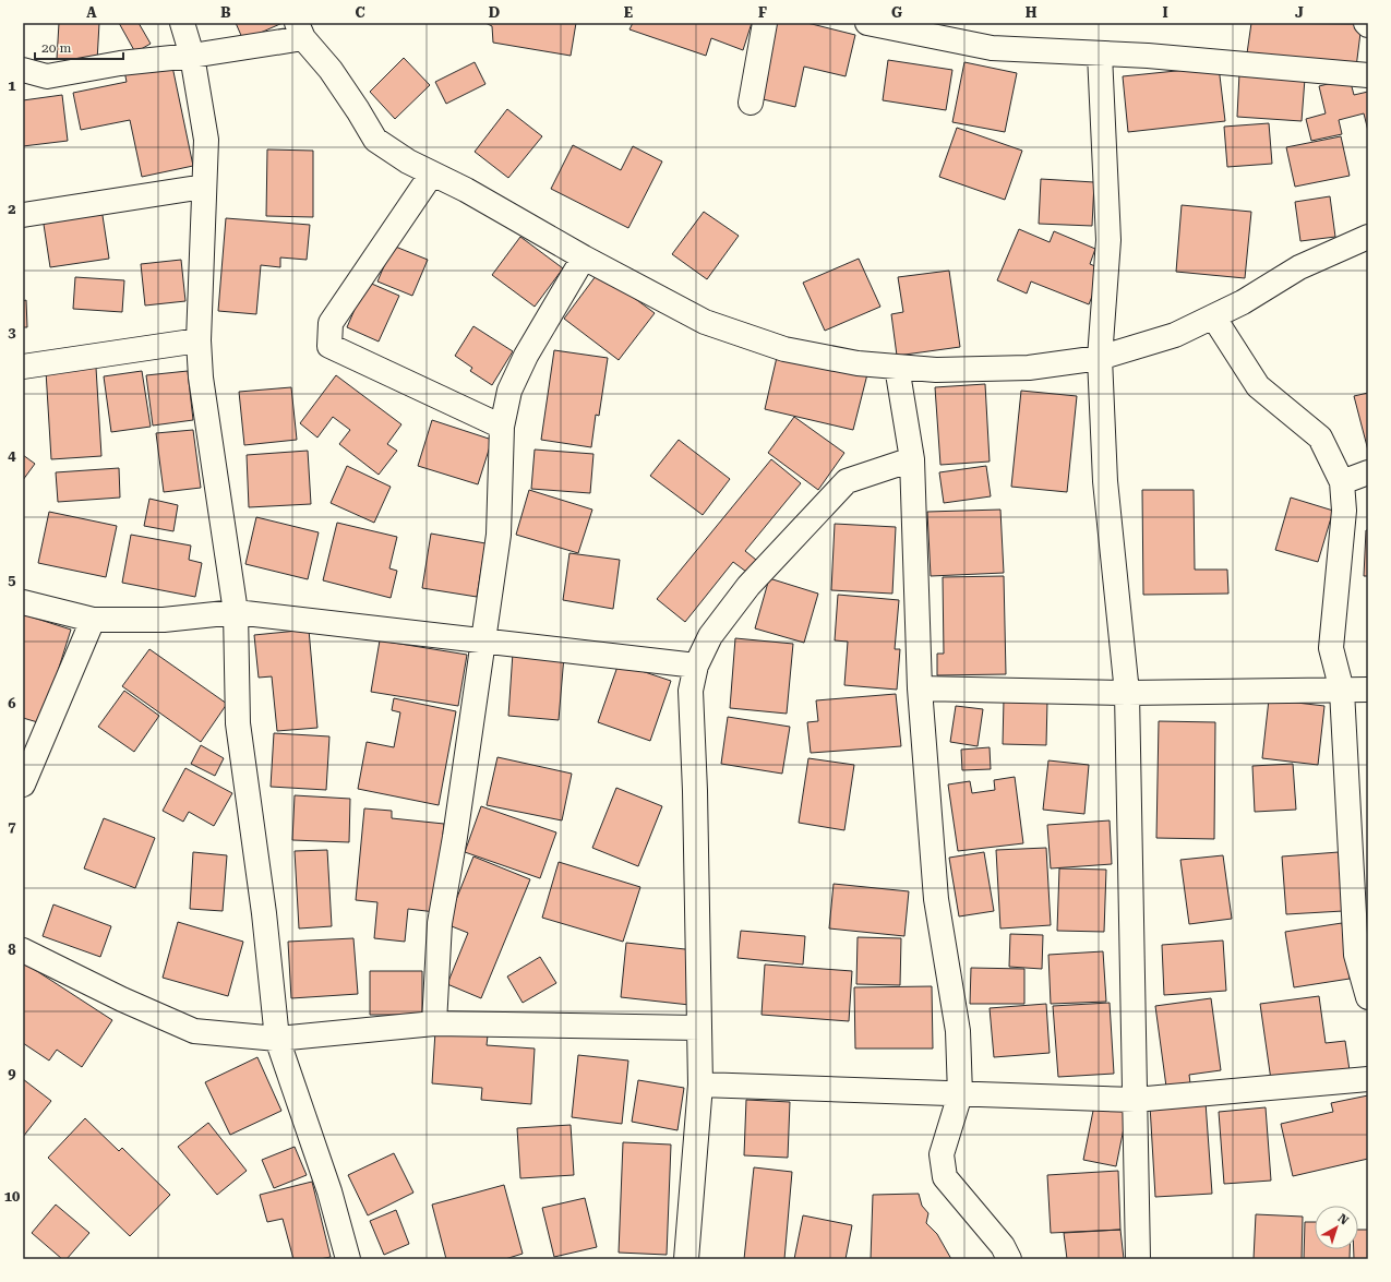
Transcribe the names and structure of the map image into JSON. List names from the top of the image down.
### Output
{
  "scale_bar": "20 m",
  "north": "top right",
  "grid": {
    "columns": [
      "A",
      "B",
      "C",
      "D",
      "E",
      "F",
      "G",
      "H",
      "I",
      "J"
    ],
    "rows": [
      "1",
      "2",
      "3",
      "4",
      "5",
      "6",
      "7",
      "8",
      "9",
      "10"
    ]
  }
}
